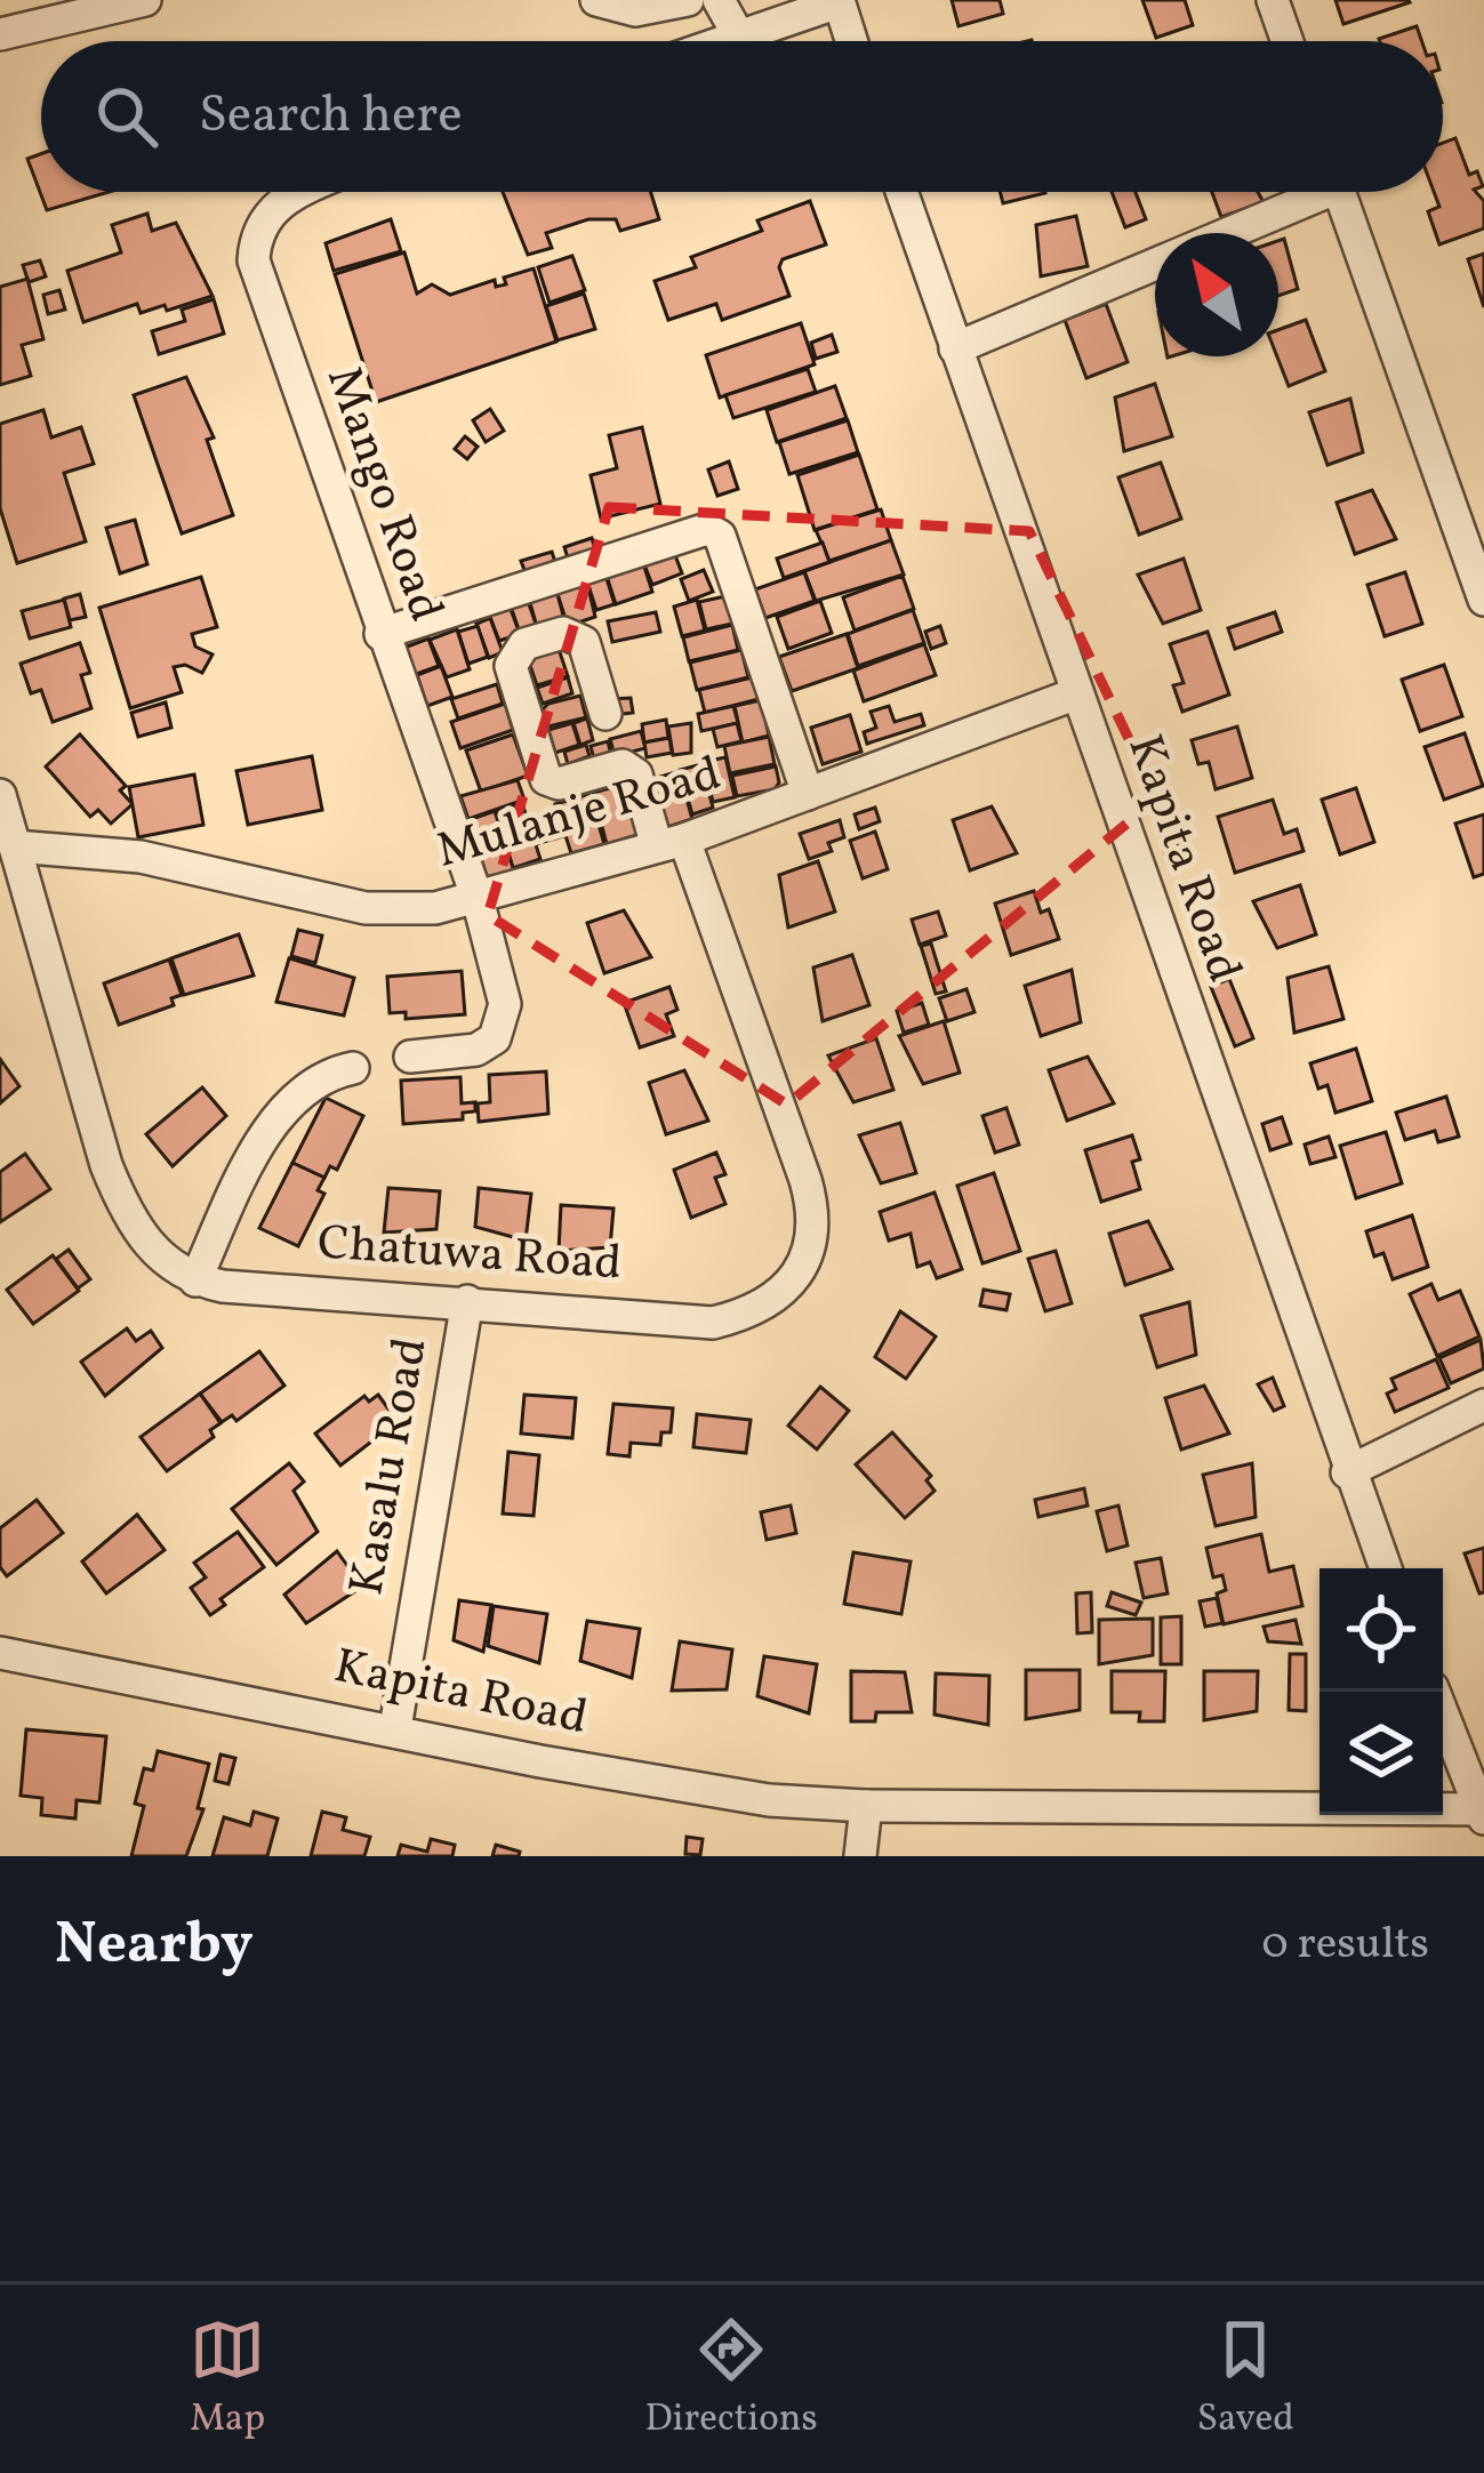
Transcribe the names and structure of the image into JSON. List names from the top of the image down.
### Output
{
  "streets": {
    "street": [
      "Mango Road",
      "Mulanje Road",
      "Kapita Road",
      "Chatuwa Road",
      "Kasalu Road"
    ]
  },
  "crossings": [
    ["Mango Road", "Mulanje Road"],
    ["Mulanje Road", "Kapita Road"],
    ["Mulanje Road", "Chatuwa Road"],
    ["Kapita Road", "Kasalu Road"],
    ["Chatuwa Road", "Kasalu Road"]
  ],
  "north": "top left",
  "page": {
    "search": "Search here",
    "heading": ["Nearby", "0 results"],
    "nav": ["Map", "Directions", "Saved"]
  }
}
